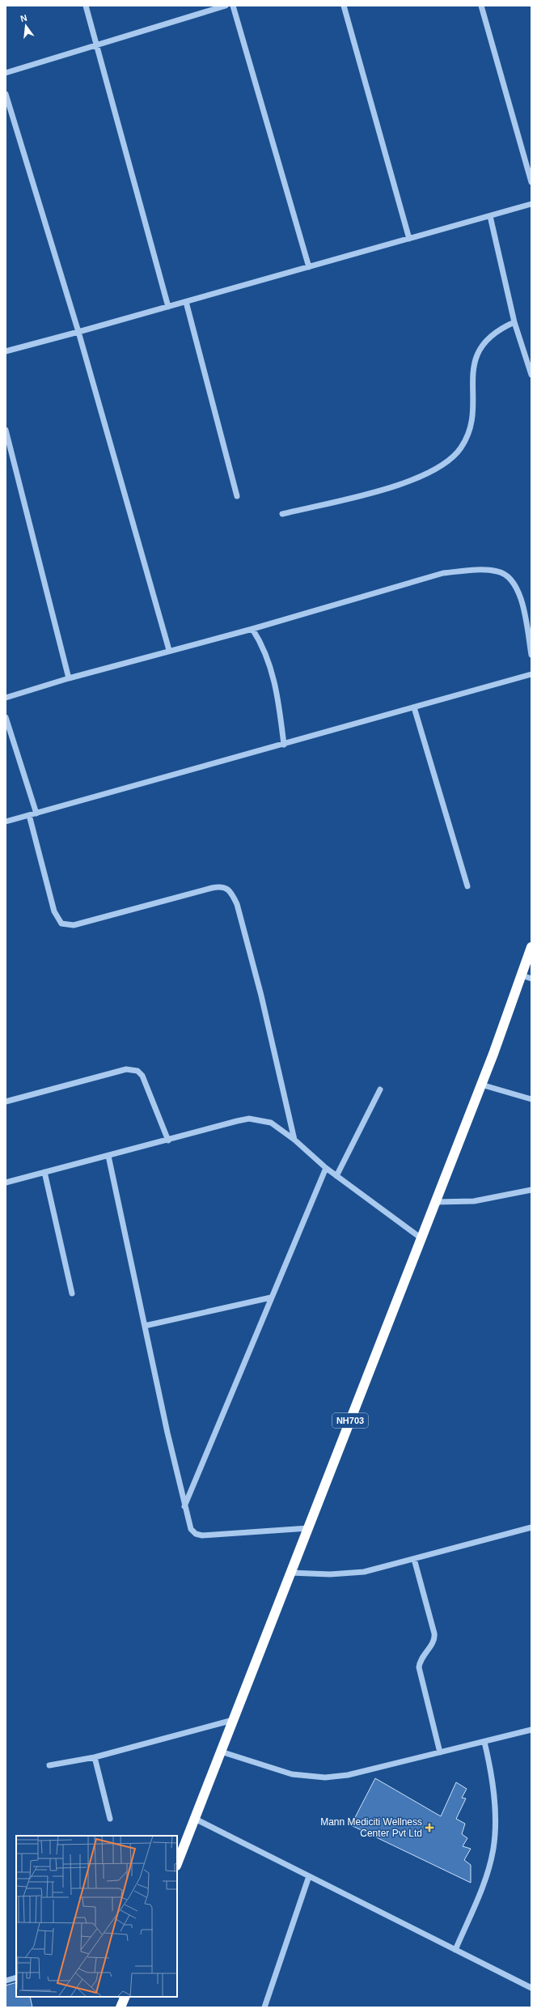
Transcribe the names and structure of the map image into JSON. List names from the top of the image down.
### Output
{
  "streets": {
    "highway": ["NH703"]
  },
  "places": {
    "health": ["Mann Mediciti Wellness Center Pvt Ltd"]
  },
  "north": "top"
}
